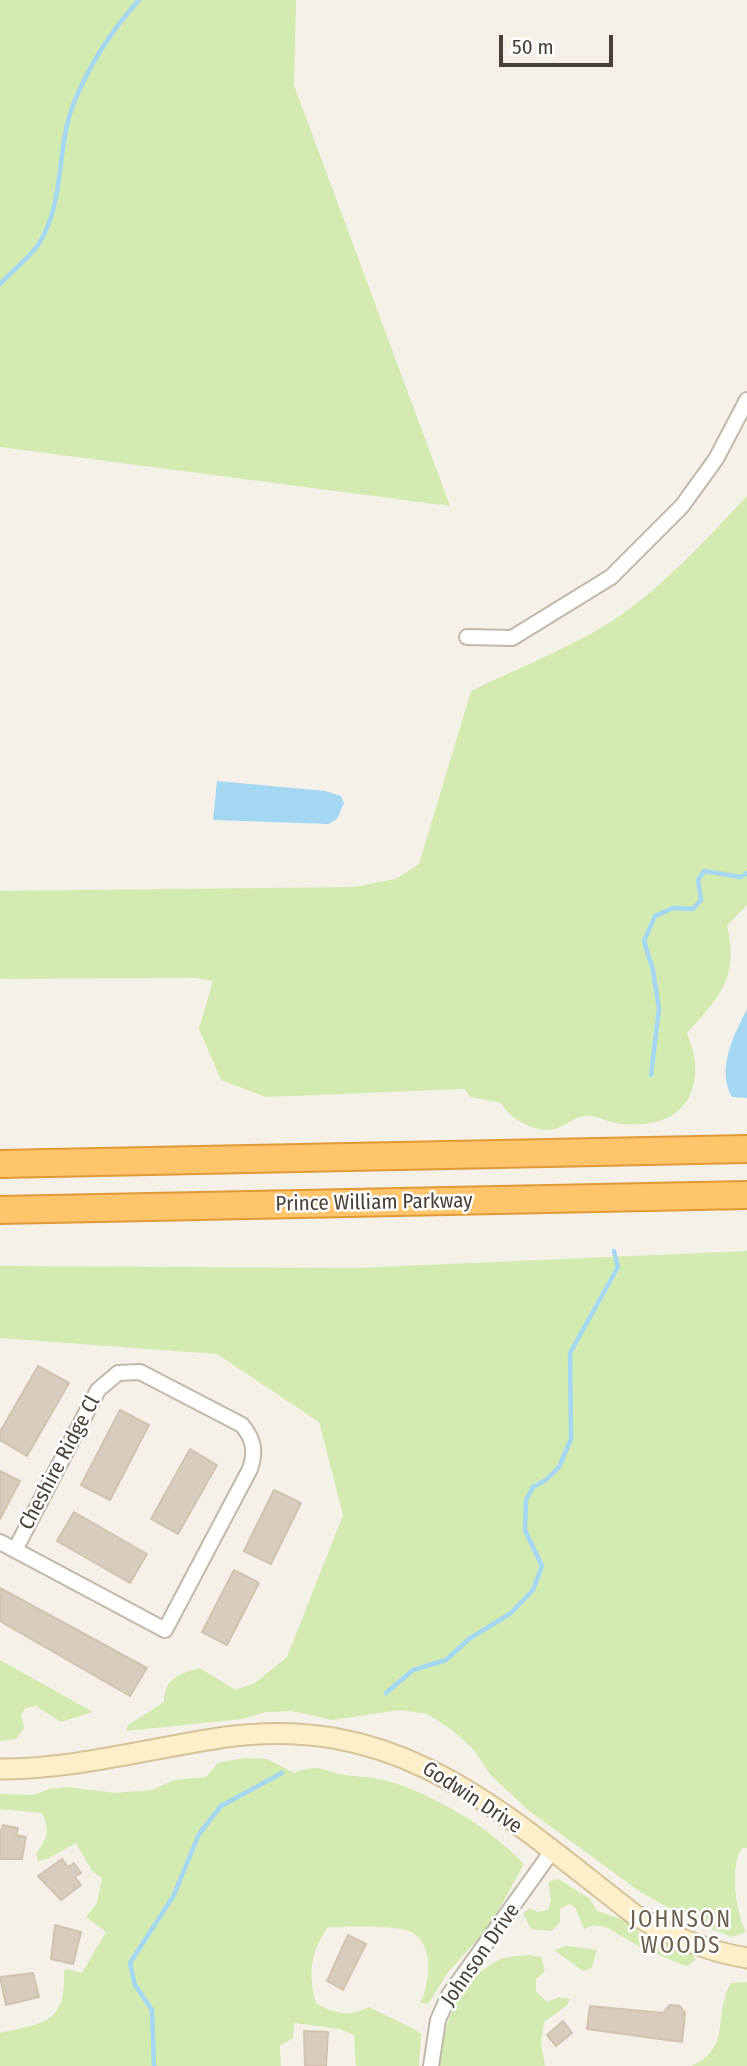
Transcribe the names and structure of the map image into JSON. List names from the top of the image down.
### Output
{
  "streets": {
    "highway": ["Prince William Parkway"],
    "street": ["Cheshire Ridge Cl", "Godwin Drive", "Johnson Drive"]
  },
  "crossings": [
    ["Godwin Drive", "Johnson Drive"]
  ],
  "districts": ["JOHNSON WOODS"],
  "scale_bar": "50 m"
}
